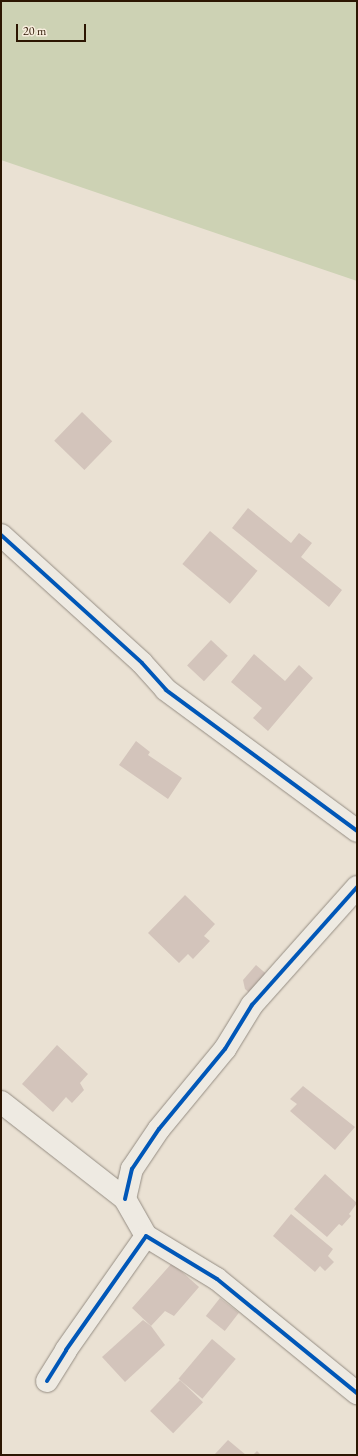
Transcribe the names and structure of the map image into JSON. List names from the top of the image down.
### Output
{
  "scale_bar": "20 m"
}
